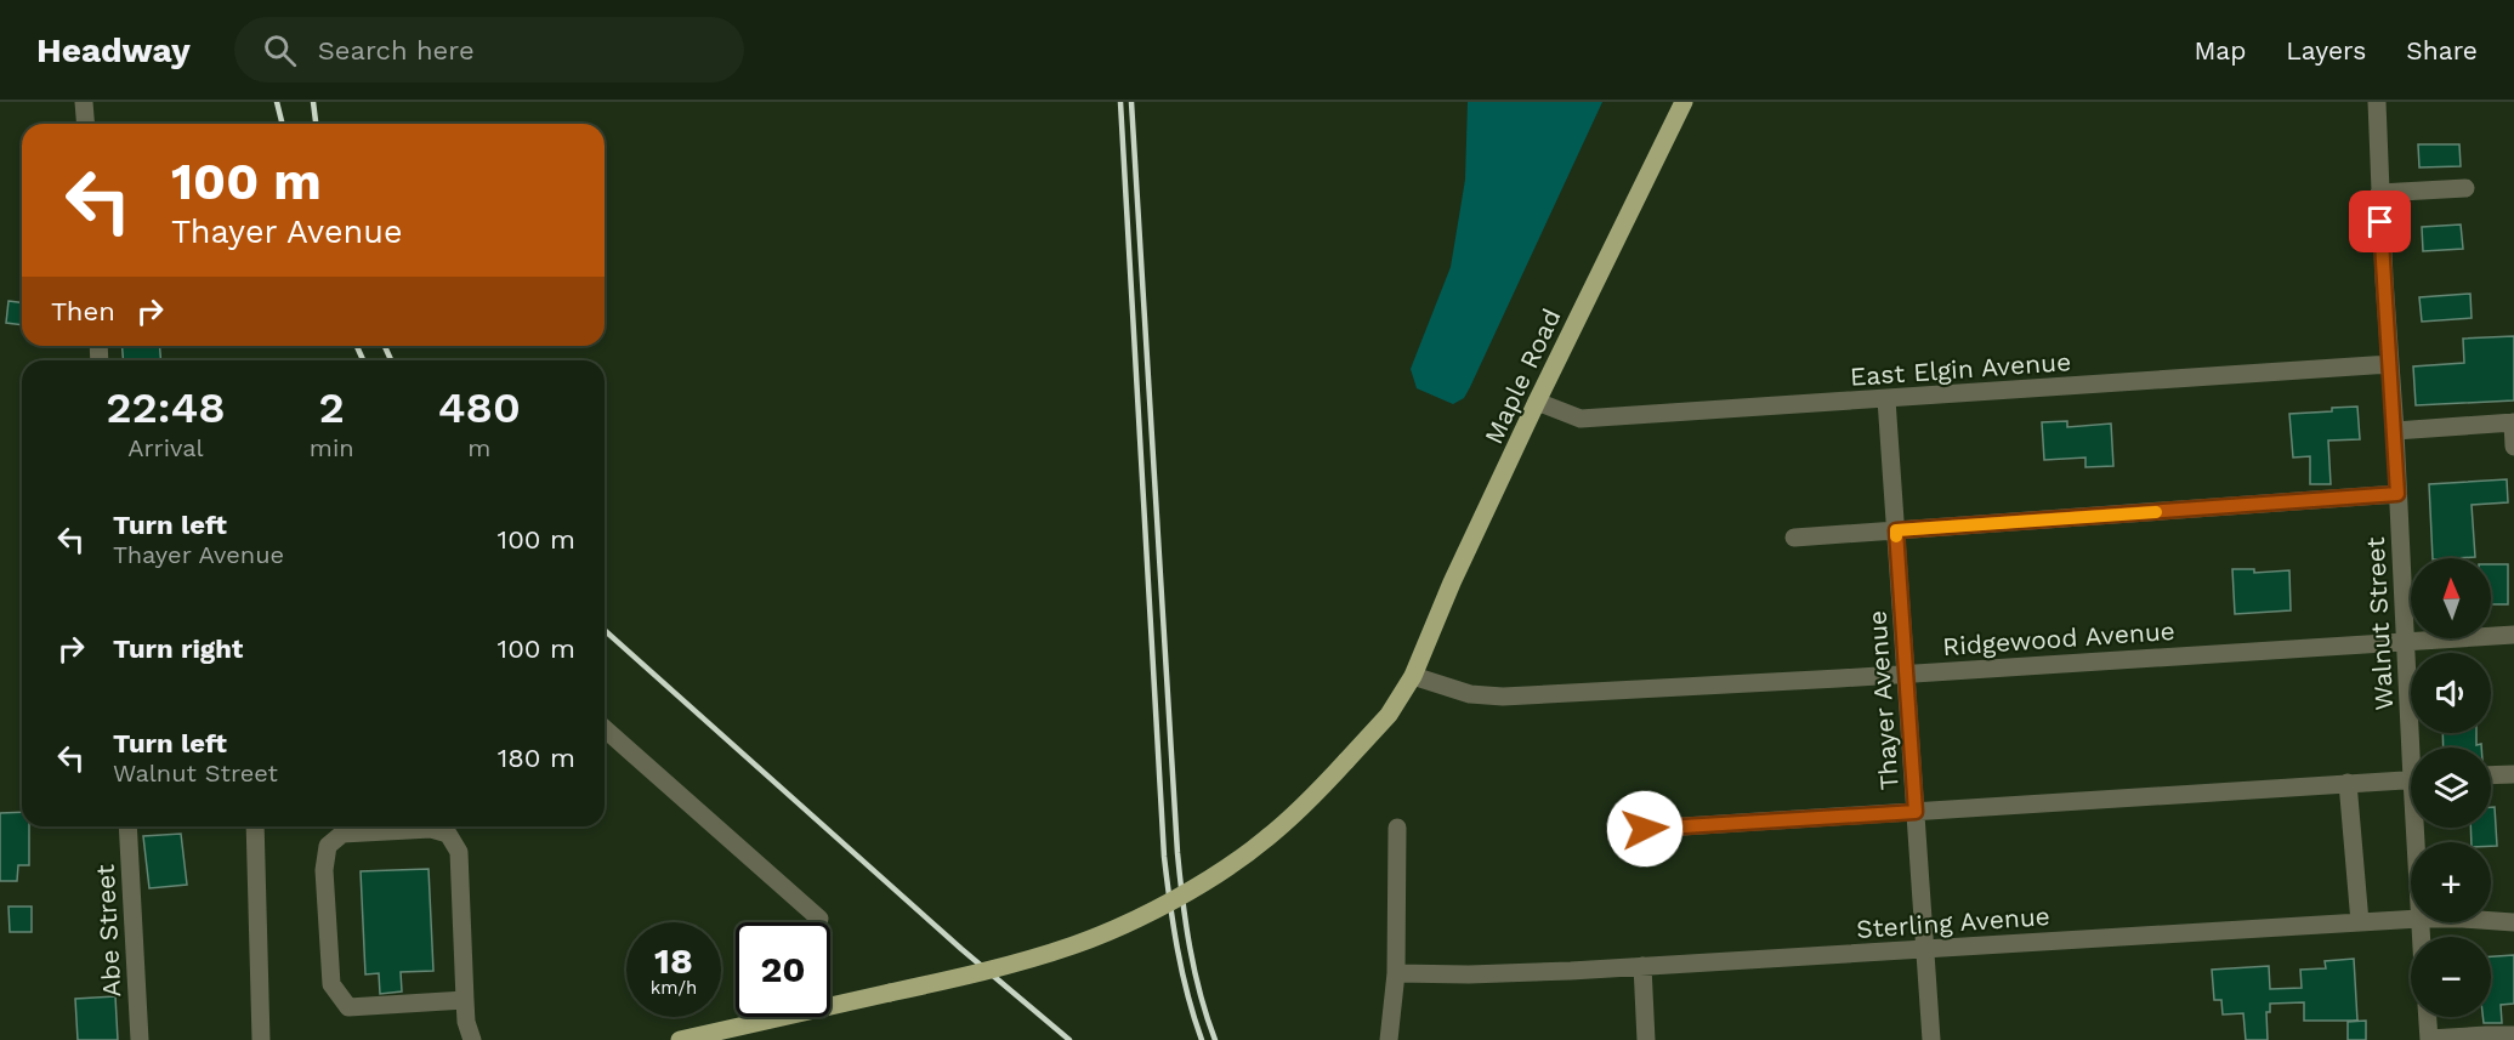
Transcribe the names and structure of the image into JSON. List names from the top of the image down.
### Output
{
  "streets": {
    "main road": ["Maple Road"],
    "street": [
      "East Elgin Avenue",
      "Walnut Street",
      "Ridgewood Avenue",
      "Thayer Avenue",
      "Sterling Avenue",
      "Abe Street"
    ]
  },
  "crossings": [
    ["East Elgin Avenue", "Maple Road"],
    ["East Elgin Avenue", "Walnut Street"],
    ["East Elgin Avenue", "Thayer Avenue"],
    ["Maple Road", "Ridgewood Avenue"],
    ["Walnut Street", "Ridgewood Avenue"],
    ["Ridgewood Avenue", "Thayer Avenue"],
    ["Thayer Avenue", "Sterling Avenue"]
  ],
  "north": "top",
  "page": {
    "header": "Headway",
    "search": "Search here",
    "nav": ["Map", "Layers", "Share"],
    "turn": ["100 m", "Thayer Avenue"],
    "then": "Then",
    "eta": [
      "22:48",
      "Arrival",
      "2",
      "min",
      "480",
      "m"
    ],
    "list": [
      {
        "name": "Turn left",
        "note": "Thayer Avenue",
        "value": "100 m"
      },
      {
        "name": "Turn right",
        "value": "100 m"
      },
      {
        "name": "Turn left",
        "note": "Walnut Street",
        "value": "180 m"
      }
    ],
    "map_buttons": ["+", "−"],
    "speed": "18 km/h",
    "limit": "20"
  }
}
